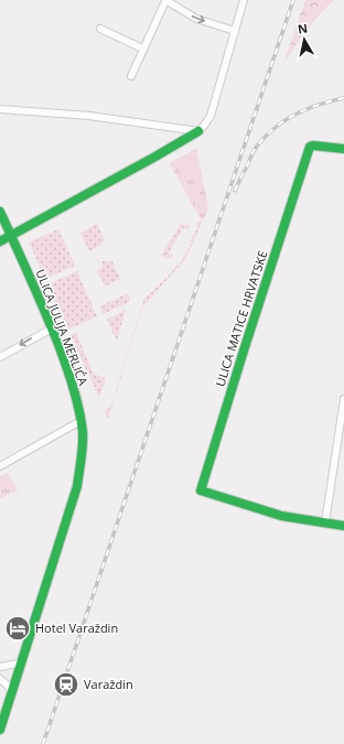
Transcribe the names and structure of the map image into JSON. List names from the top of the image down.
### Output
{
  "streets": {
    "street": ["ULICA MATICE HRVATSKE", "ULICA JULIJA MERLIĆA"]
  },
  "places": {
    "hotel": ["Hotel Varaždin"],
    "station": ["Varaždin"]
  },
  "north": "top"
}
